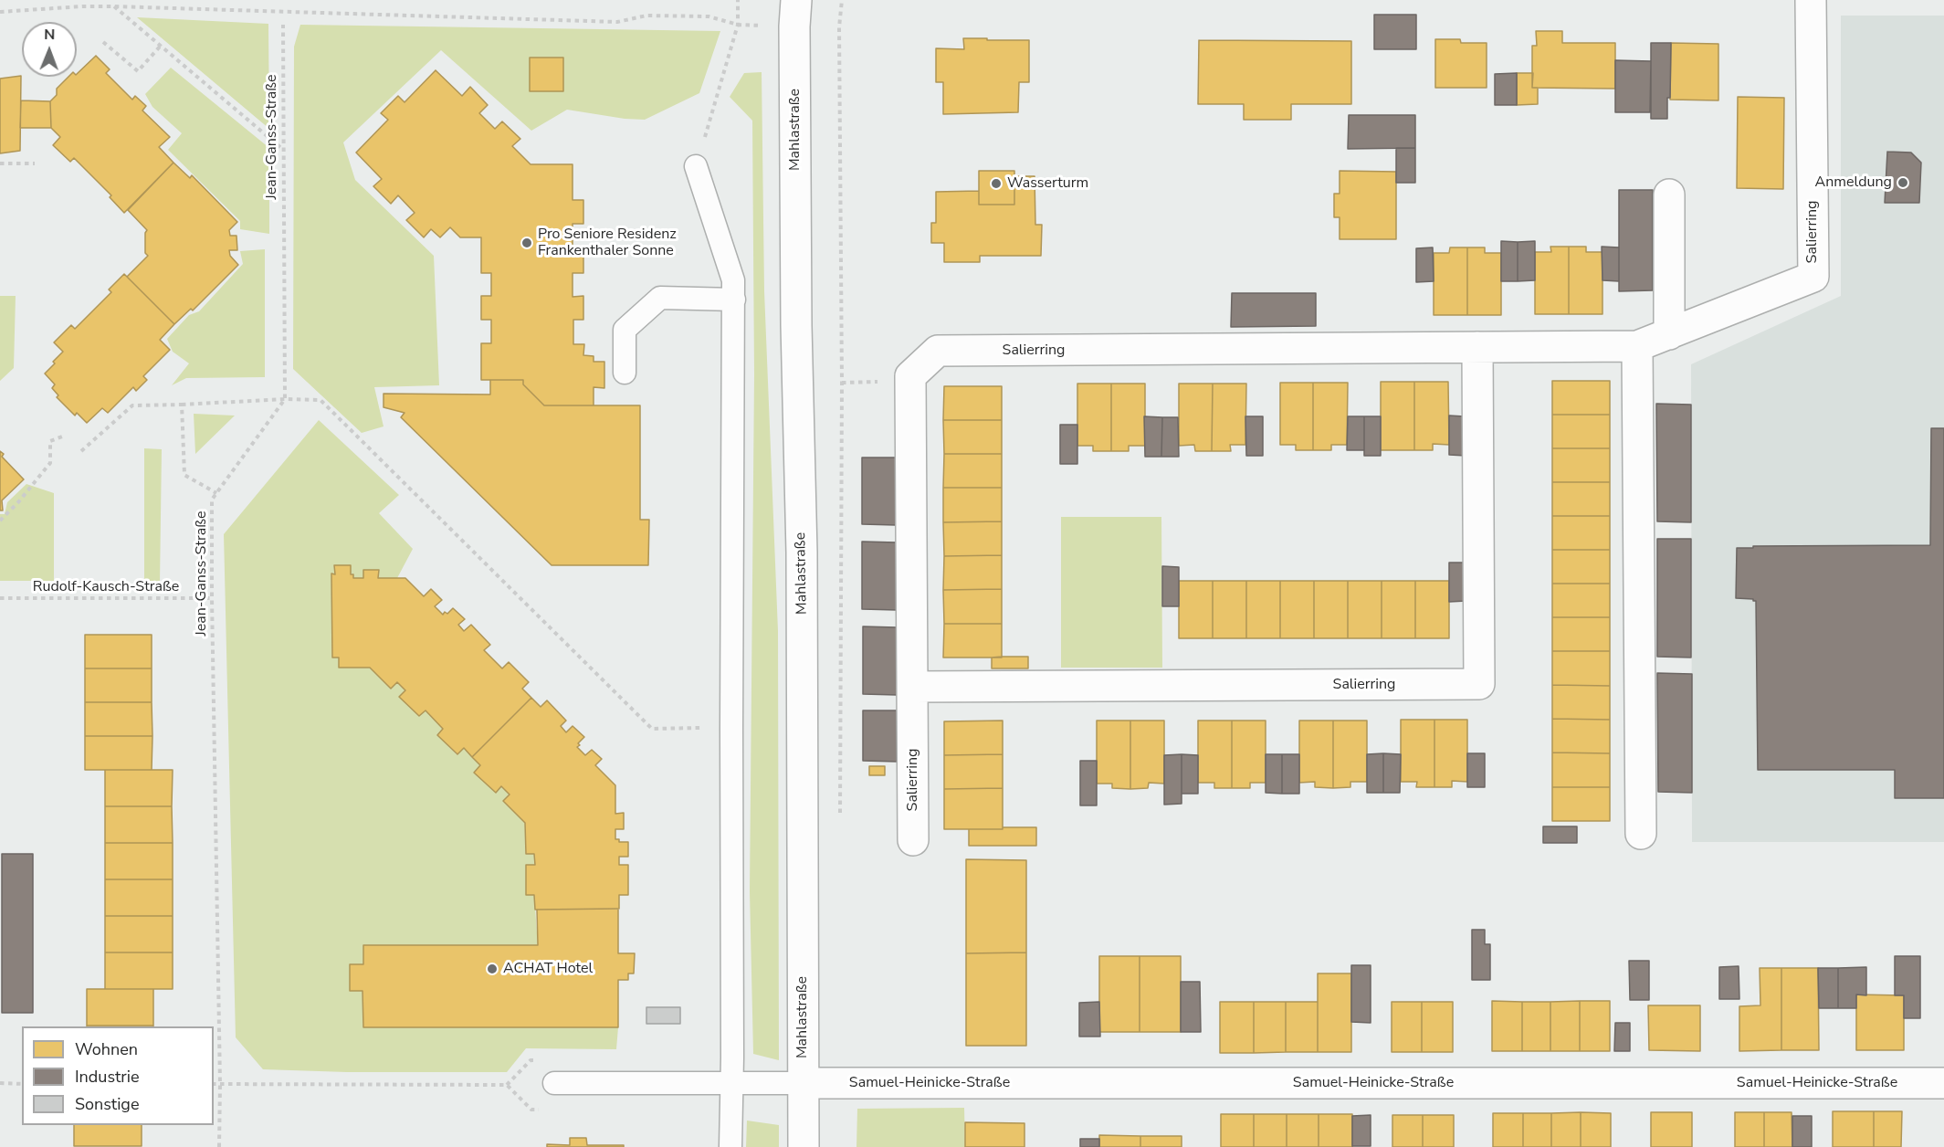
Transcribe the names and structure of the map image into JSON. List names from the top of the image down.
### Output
{
  "streets": {
    "street": ["Mahlastraße", "Salierring", "Samuel-Heinicke-Straße"],
    "path": ["Jean-Ganss-Straße", "Rudolf-Kausch-Straße"]
  },
  "crossings": [
    ["Mahlastraße", "Samuel-Heinicke-Straße"],
    ["Jean-Ganss-Straße", "Rudolf-Kausch-Straße"]
  ],
  "places": [
    "Anmeldung",
    "Wasserturm",
    "Pro Seniore Residenz Frankenthaler Sonne",
    "ACHAT Hotel"
  ],
  "legend": ["Wohnen", "Industrie", "Sonstige"],
  "north": "top"
}
